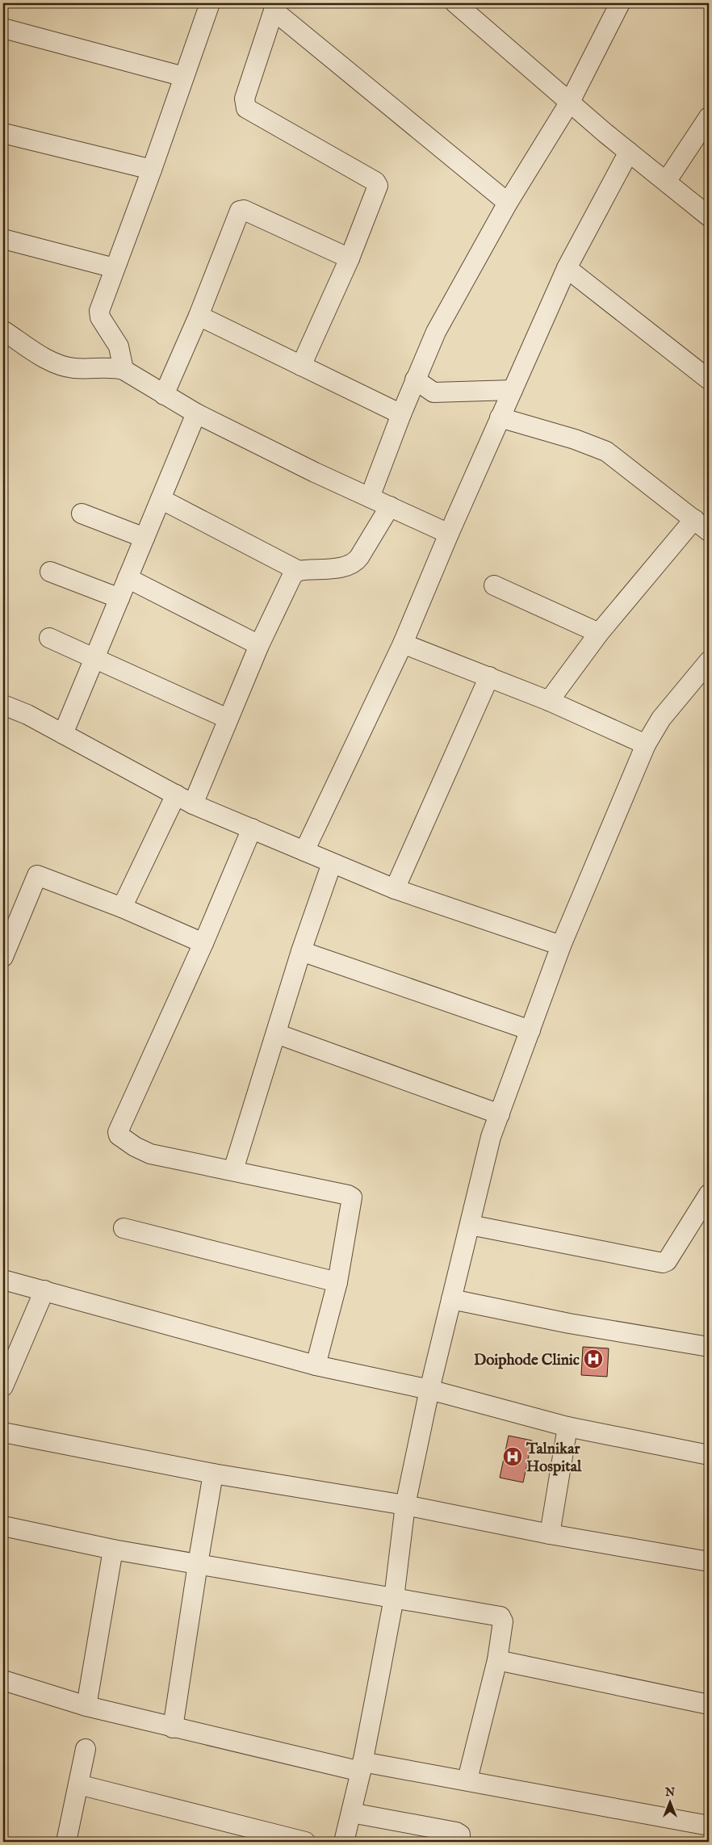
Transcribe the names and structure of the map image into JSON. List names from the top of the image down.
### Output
{
  "places": {
    "hospital": ["Doiphode Clinic", "Talnikar Hospital"]
  },
  "north": "top"
}
